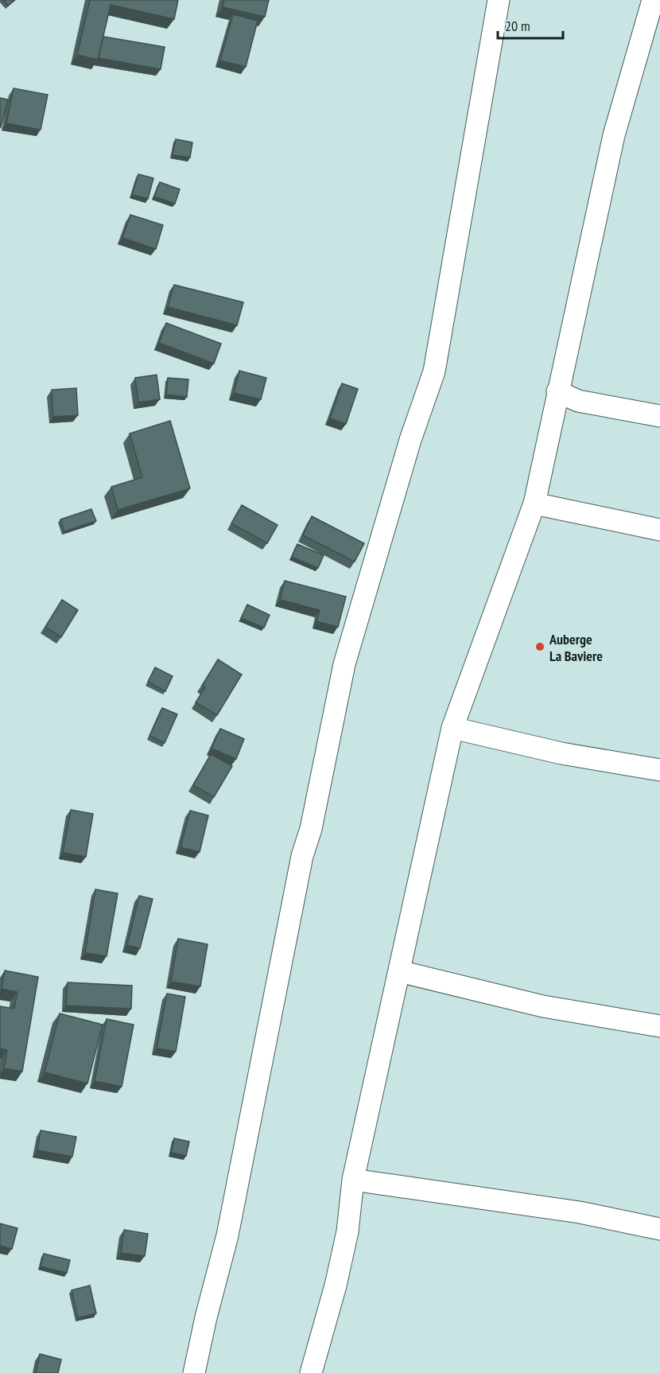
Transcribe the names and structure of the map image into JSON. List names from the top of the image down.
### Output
{
  "places": ["Auberge La Baviere"],
  "scale_bar": "20 m"
}
